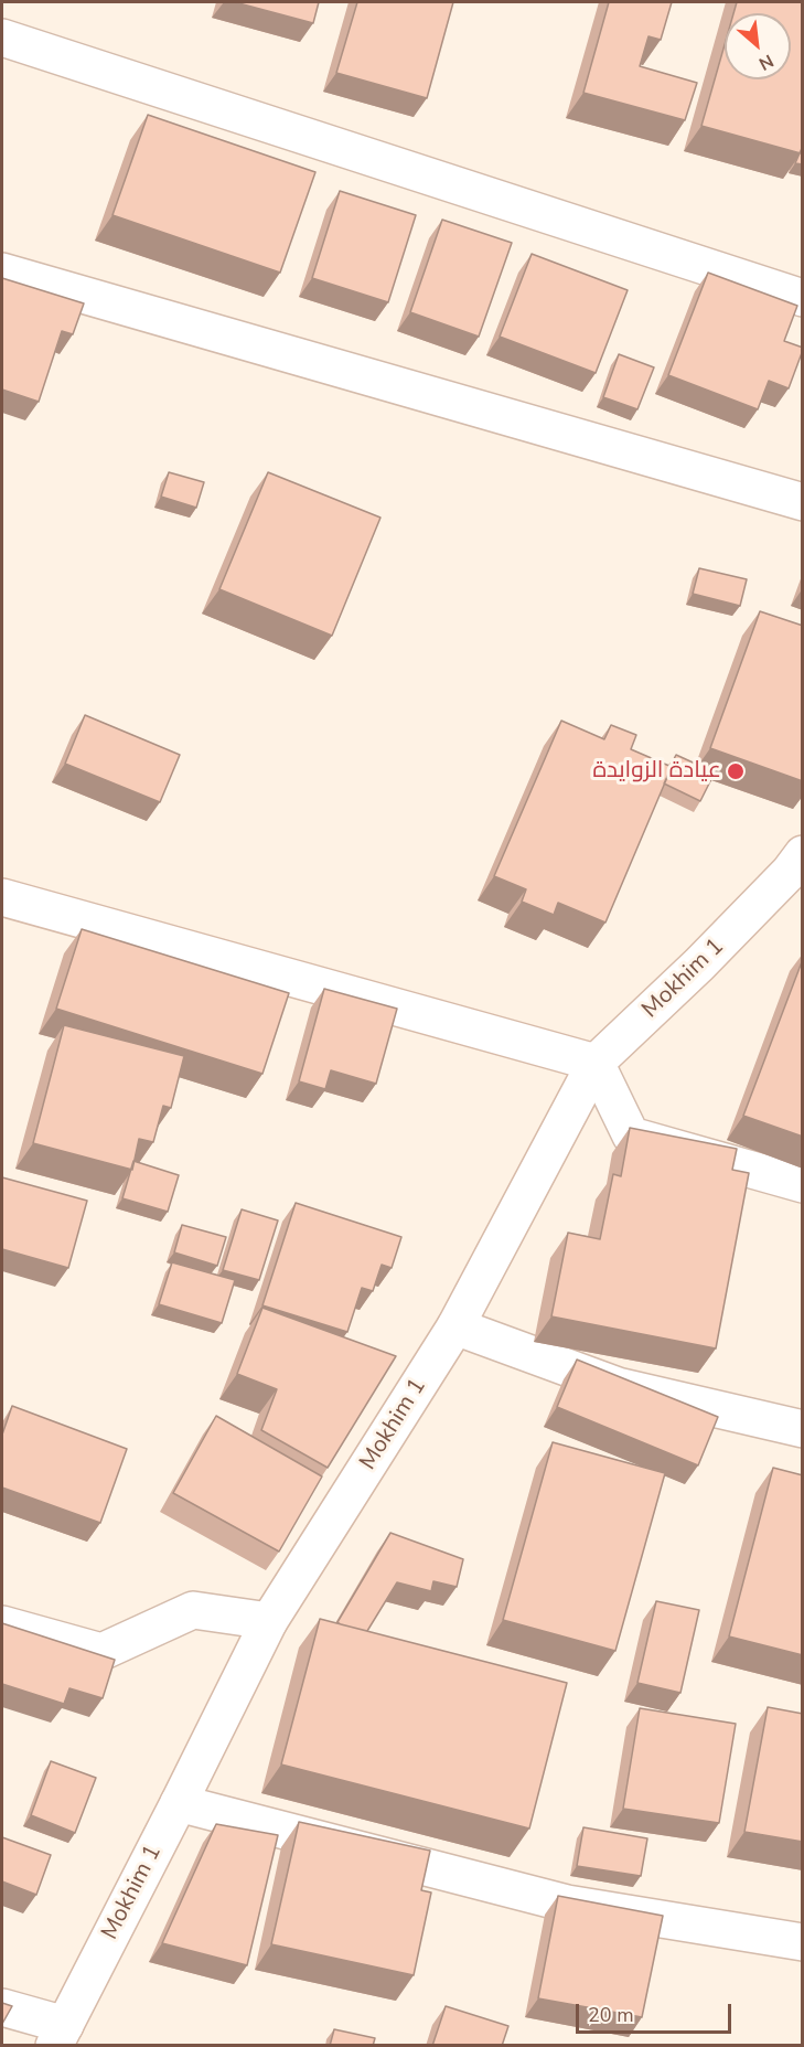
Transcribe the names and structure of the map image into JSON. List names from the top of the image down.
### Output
{
  "streets": {
    "street": ["Mokhim 1"]
  },
  "places": ["عيادة الزوايدة"],
  "scale_bar": "20 m",
  "north": "bottom right"
}
